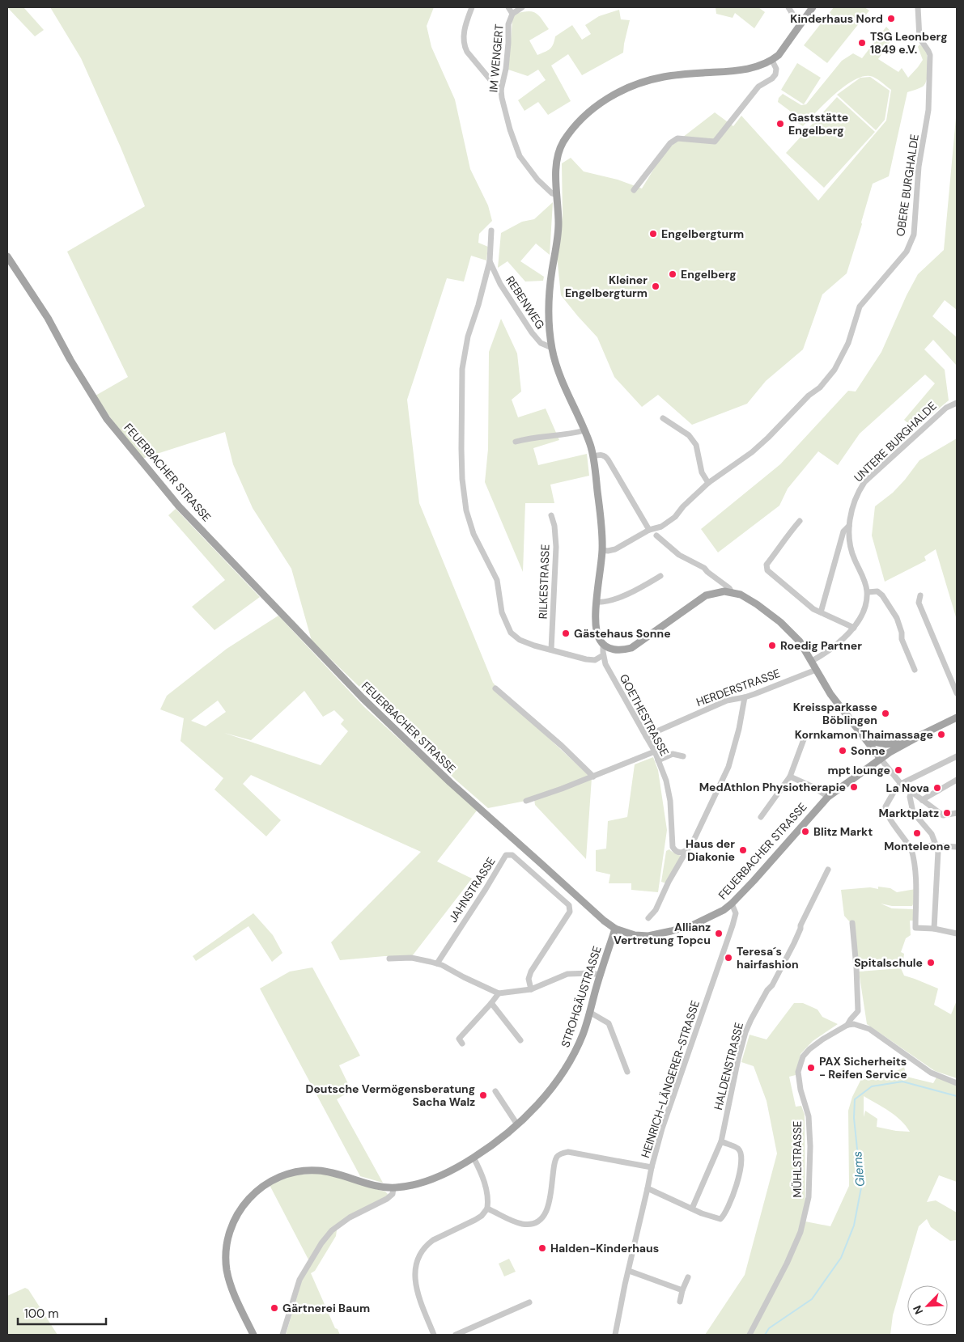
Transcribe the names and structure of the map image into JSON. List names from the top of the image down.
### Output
{
  "streets": {
    "main road": ["FEUERBACHER STRASSE", "STROHGÄUSTRASSE"],
    "street": [
      "IM WENGERT",
      "OBERE BURGHALDE",
      "REBENWEG",
      "UNTERE BURGHALDE",
      "RILKESTRASSE",
      "HERDERSTRASSE",
      "GOETHESTRASSE",
      "JAHNSTRASSE",
      "HALDENSTRASSE",
      "HEINRICH-LÄNGERER-STRASSE",
      "MÜHLSTRASSE"
    ]
  },
  "crossings": [
    ["FEUERBACHER STRASSE", "STROHGÄUSTRASSE"],
    ["FEUERBACHER STRASSE", "HEINRICH-LÄNGERER-STRASSE"],
    ["HERDERSTRASSE", "GOETHESTRASSE"]
  ],
  "water": ["Glems"],
  "places": [
    "Kinderhaus Nord",
    "TSG Leonberg 1849 e.V.",
    "Gaststätte Engelberg",
    "Engelbergturm",
    "Engelberg",
    "Kleiner Engelbergturm",
    "Gästehaus Sonne",
    "Roedig Partner",
    "Kreissparkasse Böblingen",
    "Kornkamon Thaimassage",
    "Sonne",
    "mpt lounge",
    "MedAthlon Physiotherapie",
    "La Nova",
    "Marktplatz",
    "Blitz Markt",
    "Monteleone",
    "Haus der Diakonie",
    "Allianz Vertretung Topcu",
    "Teresa´s hairfashion",
    "Spitalschule",
    "PAX Sicherheits - Reifen Service",
    "Deutsche Vermögensberatung Sacha Walz",
    "Halden-Kinderhaus",
    "Gärtnerei Baum"
  ],
  "scale_bar": "100 m",
  "north": "bottom left"
}
